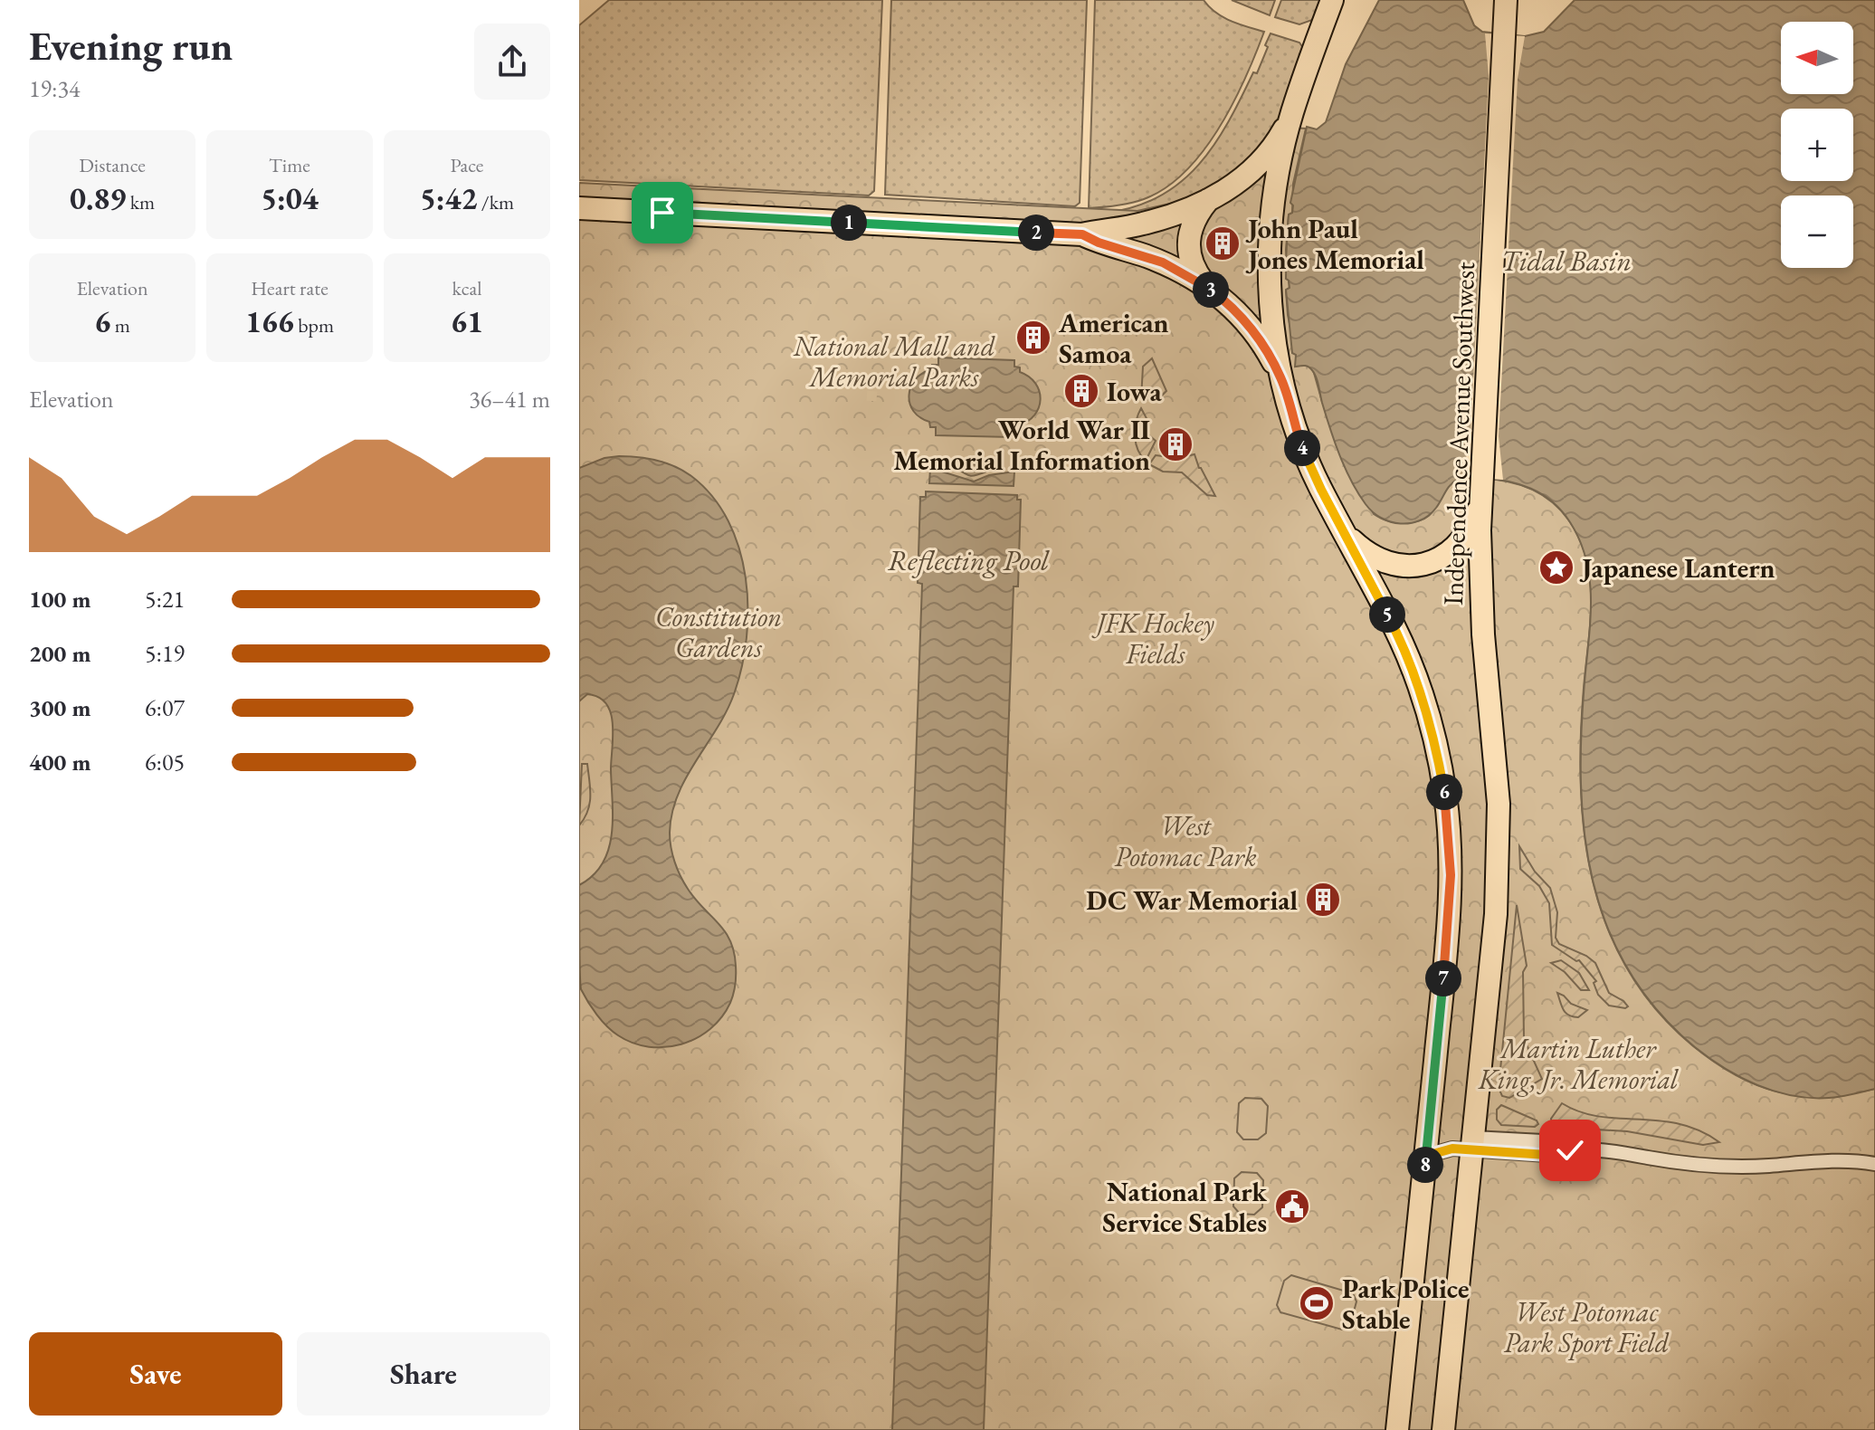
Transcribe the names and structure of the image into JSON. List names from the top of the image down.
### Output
{
  "streets": {
    "main road": ["Independence Avenue Southwest"]
  },
  "water": ["Tidal Basin", "Reflecting Pool"],
  "parks": [
    "National Mall and Memorial Parks",
    "Constitution Gardens",
    "JFK Hockey Fields",
    "West Potomac Park",
    "Martin Luther King, Jr. Memorial",
    "West Potomac Park Sport Field"
  ],
  "places": {
    "building": [
      "John Paul Jones Memorial",
      "American Samoa",
      "Iowa",
      "World War II Memorial Information",
      "DC War Memorial"
    ],
    "place": ["Japanese Lantern"],
    "public building": ["National Park Service Stables"],
    "sports": ["Park Police Stable"]
  },
  "north": "left",
  "page": {
    "heading": ["Evening run", "19:34"],
    "map_buttons": ["+", "−"],
    "stats": [
      ["Distance", "0.89 km"],
      ["Time", "5:04"],
      ["Pace", "5:42 /km"],
      ["Elevation", "6 m"],
      ["Heart rate", "166 bpm"],
      ["kcal", "61"]
    ],
    "pins": [
      "1",
      "2",
      "3",
      "4",
      "5",
      "6",
      "7",
      "8"
    ],
    "chart": ["Elevation", "36–41 m"],
    "list": [
      {
        "name": "100 m",
        "note": "5:21"
      },
      {
        "name": "200 m",
        "note": "5:19"
      },
      {
        "name": "300 m",
        "note": "6:07"
      },
      {
        "name": "400 m",
        "note": "6:05"
      }
    ],
    "buttons": ["Save", "Share"]
  }
}
